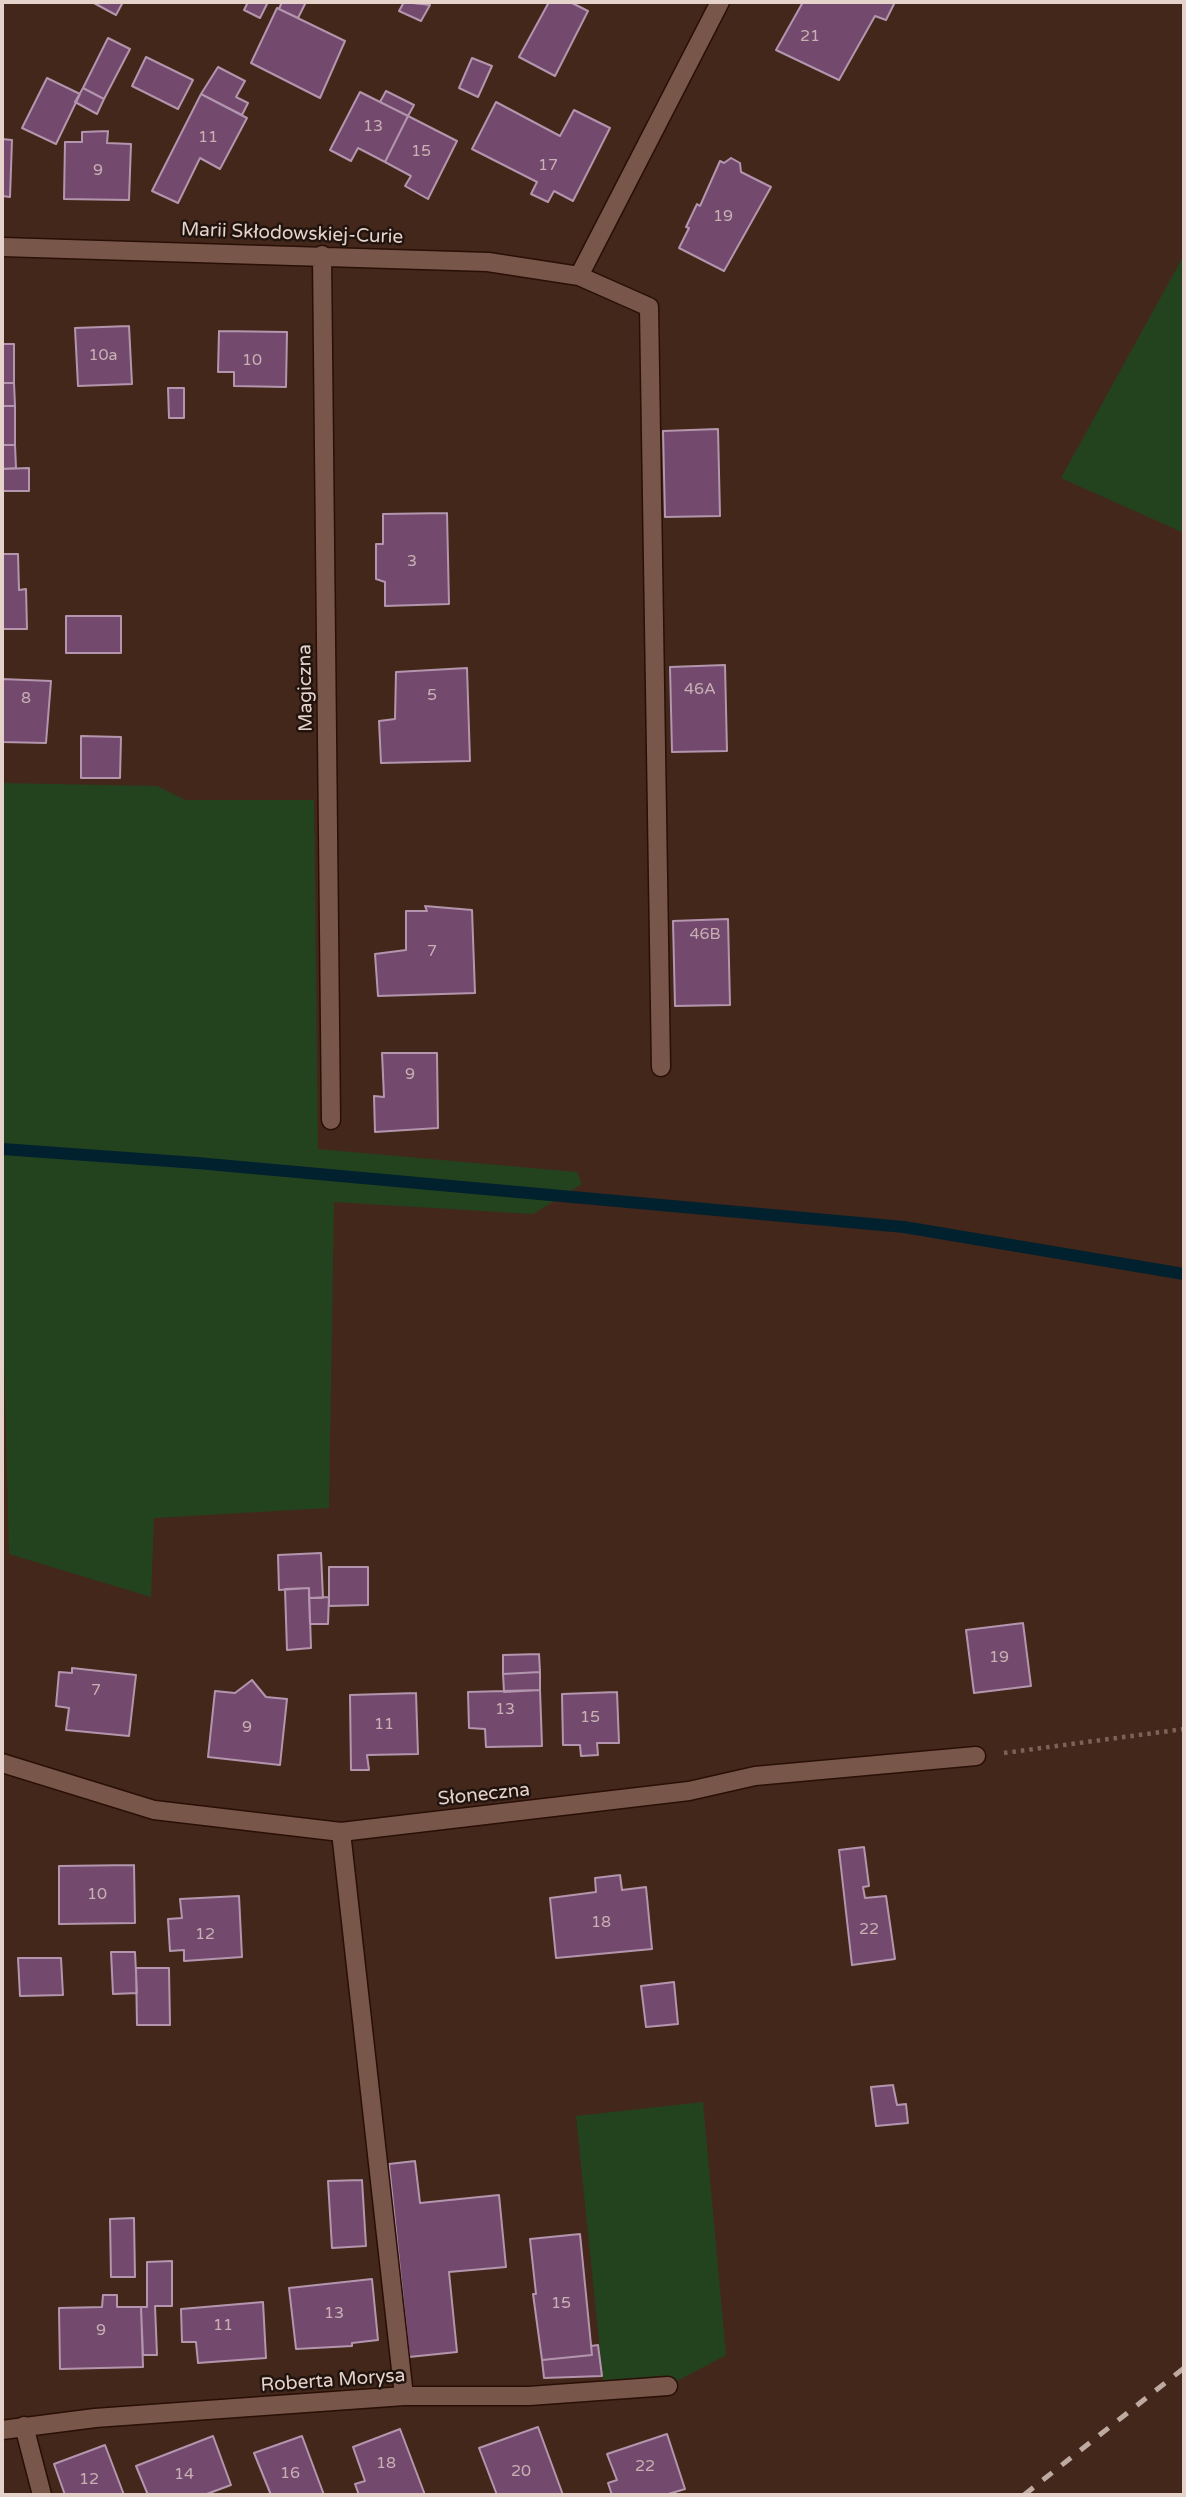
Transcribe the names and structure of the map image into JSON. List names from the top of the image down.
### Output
{
  "streets": {
    "street": [
      "Marii Skłodowskiej-Curie",
      "Magiczna",
      "Słoneczna",
      "Roberta Morysa"
    ]
  },
  "crossings": [
    ["Marii Skłodowskiej-Curie", "Magiczna"]
  ],
  "house_numbers": [
    "21",
    "13",
    "11",
    "15",
    "17",
    "9",
    "19",
    "10a",
    "10",
    "3",
    "46A",
    "5",
    "8",
    "46B",
    "7",
    "9",
    "19",
    "7",
    "13",
    "15",
    "11",
    "9",
    "10",
    "18",
    "22",
    "12",
    "15",
    "13",
    "11",
    "9",
    "18",
    "22",
    "20",
    "16",
    "14",
    "12"
  ]
}
